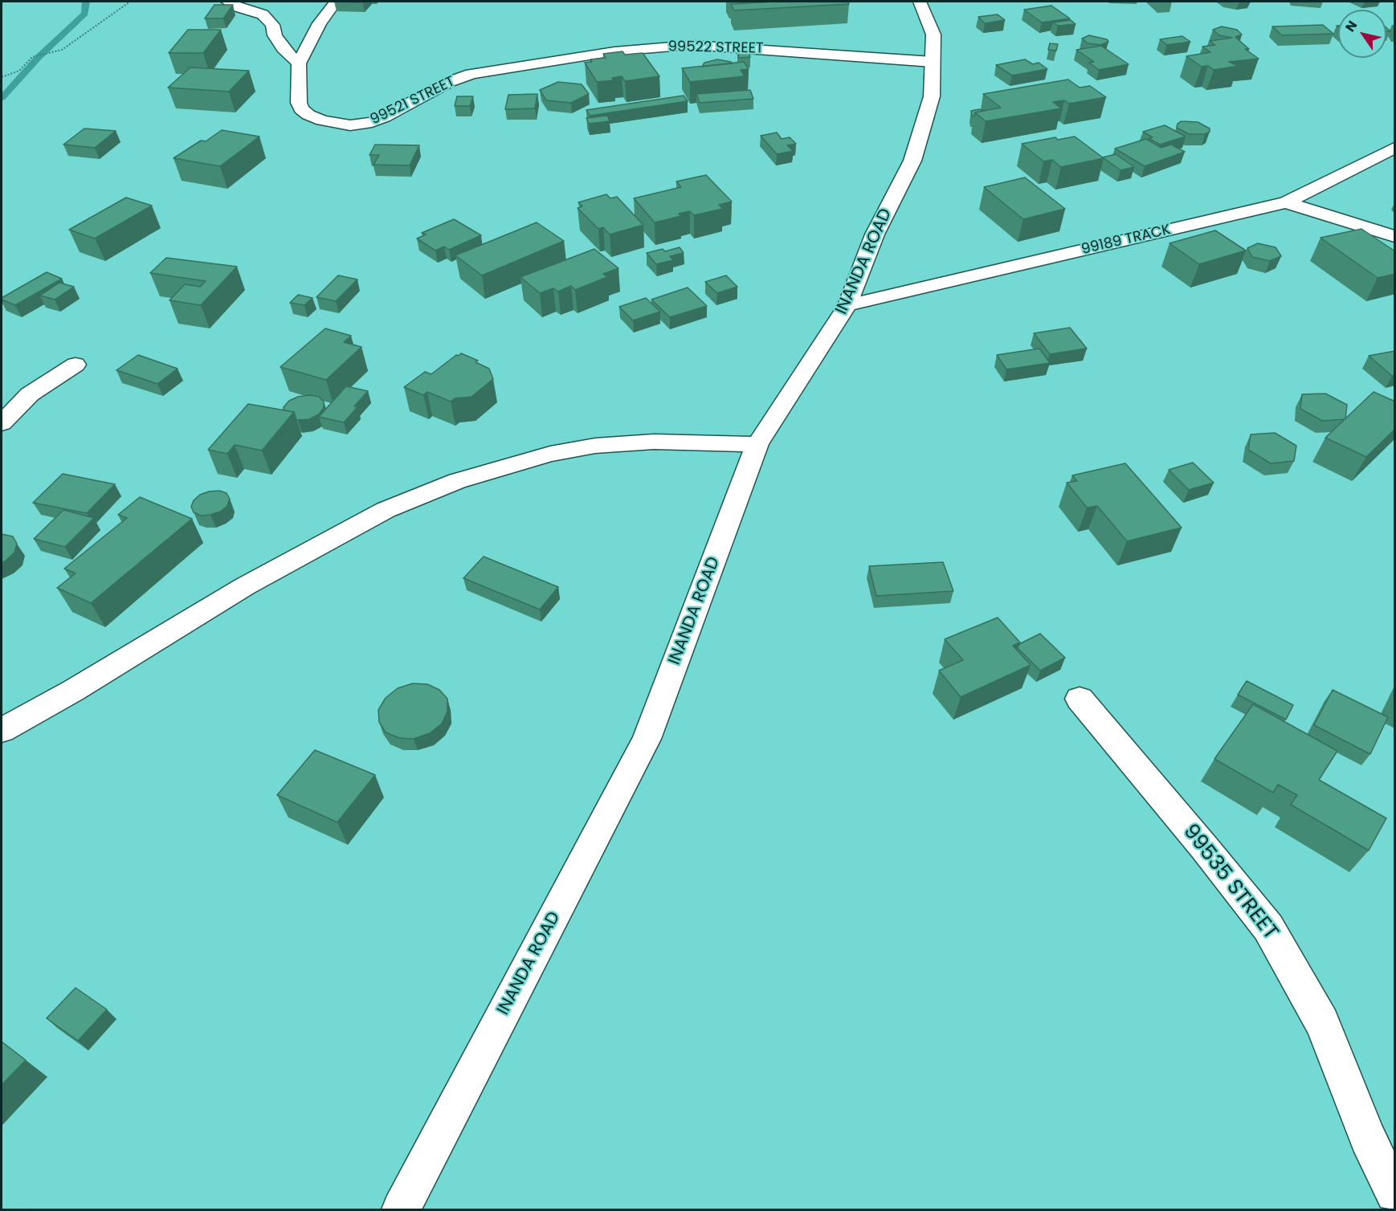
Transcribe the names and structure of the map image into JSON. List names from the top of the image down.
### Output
{
  "streets": {
    "street": [
      "99522 STREET",
      "99521 STREET",
      "99189 TRACK",
      "INANDA ROAD",
      "99535 STREET"
    ]
  },
  "crossings": [
    ["99522 STREET", "99521 STREET"],
    ["99522 STREET", "INANDA ROAD"],
    ["99189 TRACK", "INANDA ROAD"]
  ],
  "north": "top left"
}
